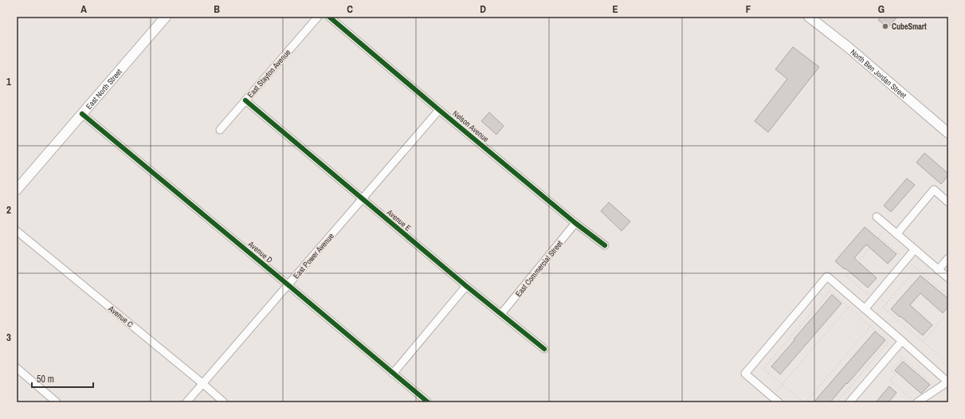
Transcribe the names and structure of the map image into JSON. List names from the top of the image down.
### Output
{
  "streets": {
    "street": [
      "East Stayton Avenue",
      "North Ben Jordan Street",
      "East North Street",
      "Nelson Avenue",
      "Avenue E",
      "Avenue D",
      "East Power Avenue",
      "East Commercial Street",
      "Avenue C"
    ]
  },
  "crossings": [
    ["East Stayton Avenue", "Avenue E"],
    ["East North Street", "Avenue D"],
    ["Nelson Avenue", "East Power Avenue"],
    ["Nelson Avenue", "East Commercial Street"],
    ["Avenue E", "East Power Avenue"],
    ["Avenue E", "East Commercial Street"],
    ["Avenue D", "East Power Avenue"],
    ["East Power Avenue", "Avenue C"]
  ],
  "places": ["CubeSmart"],
  "scale_bar": "50 m",
  "grid": {
    "columns": [
      "A",
      "B",
      "C",
      "D",
      "E",
      "F",
      "G"
    ],
    "rows": ["1", "2", "3"]
  }
}
